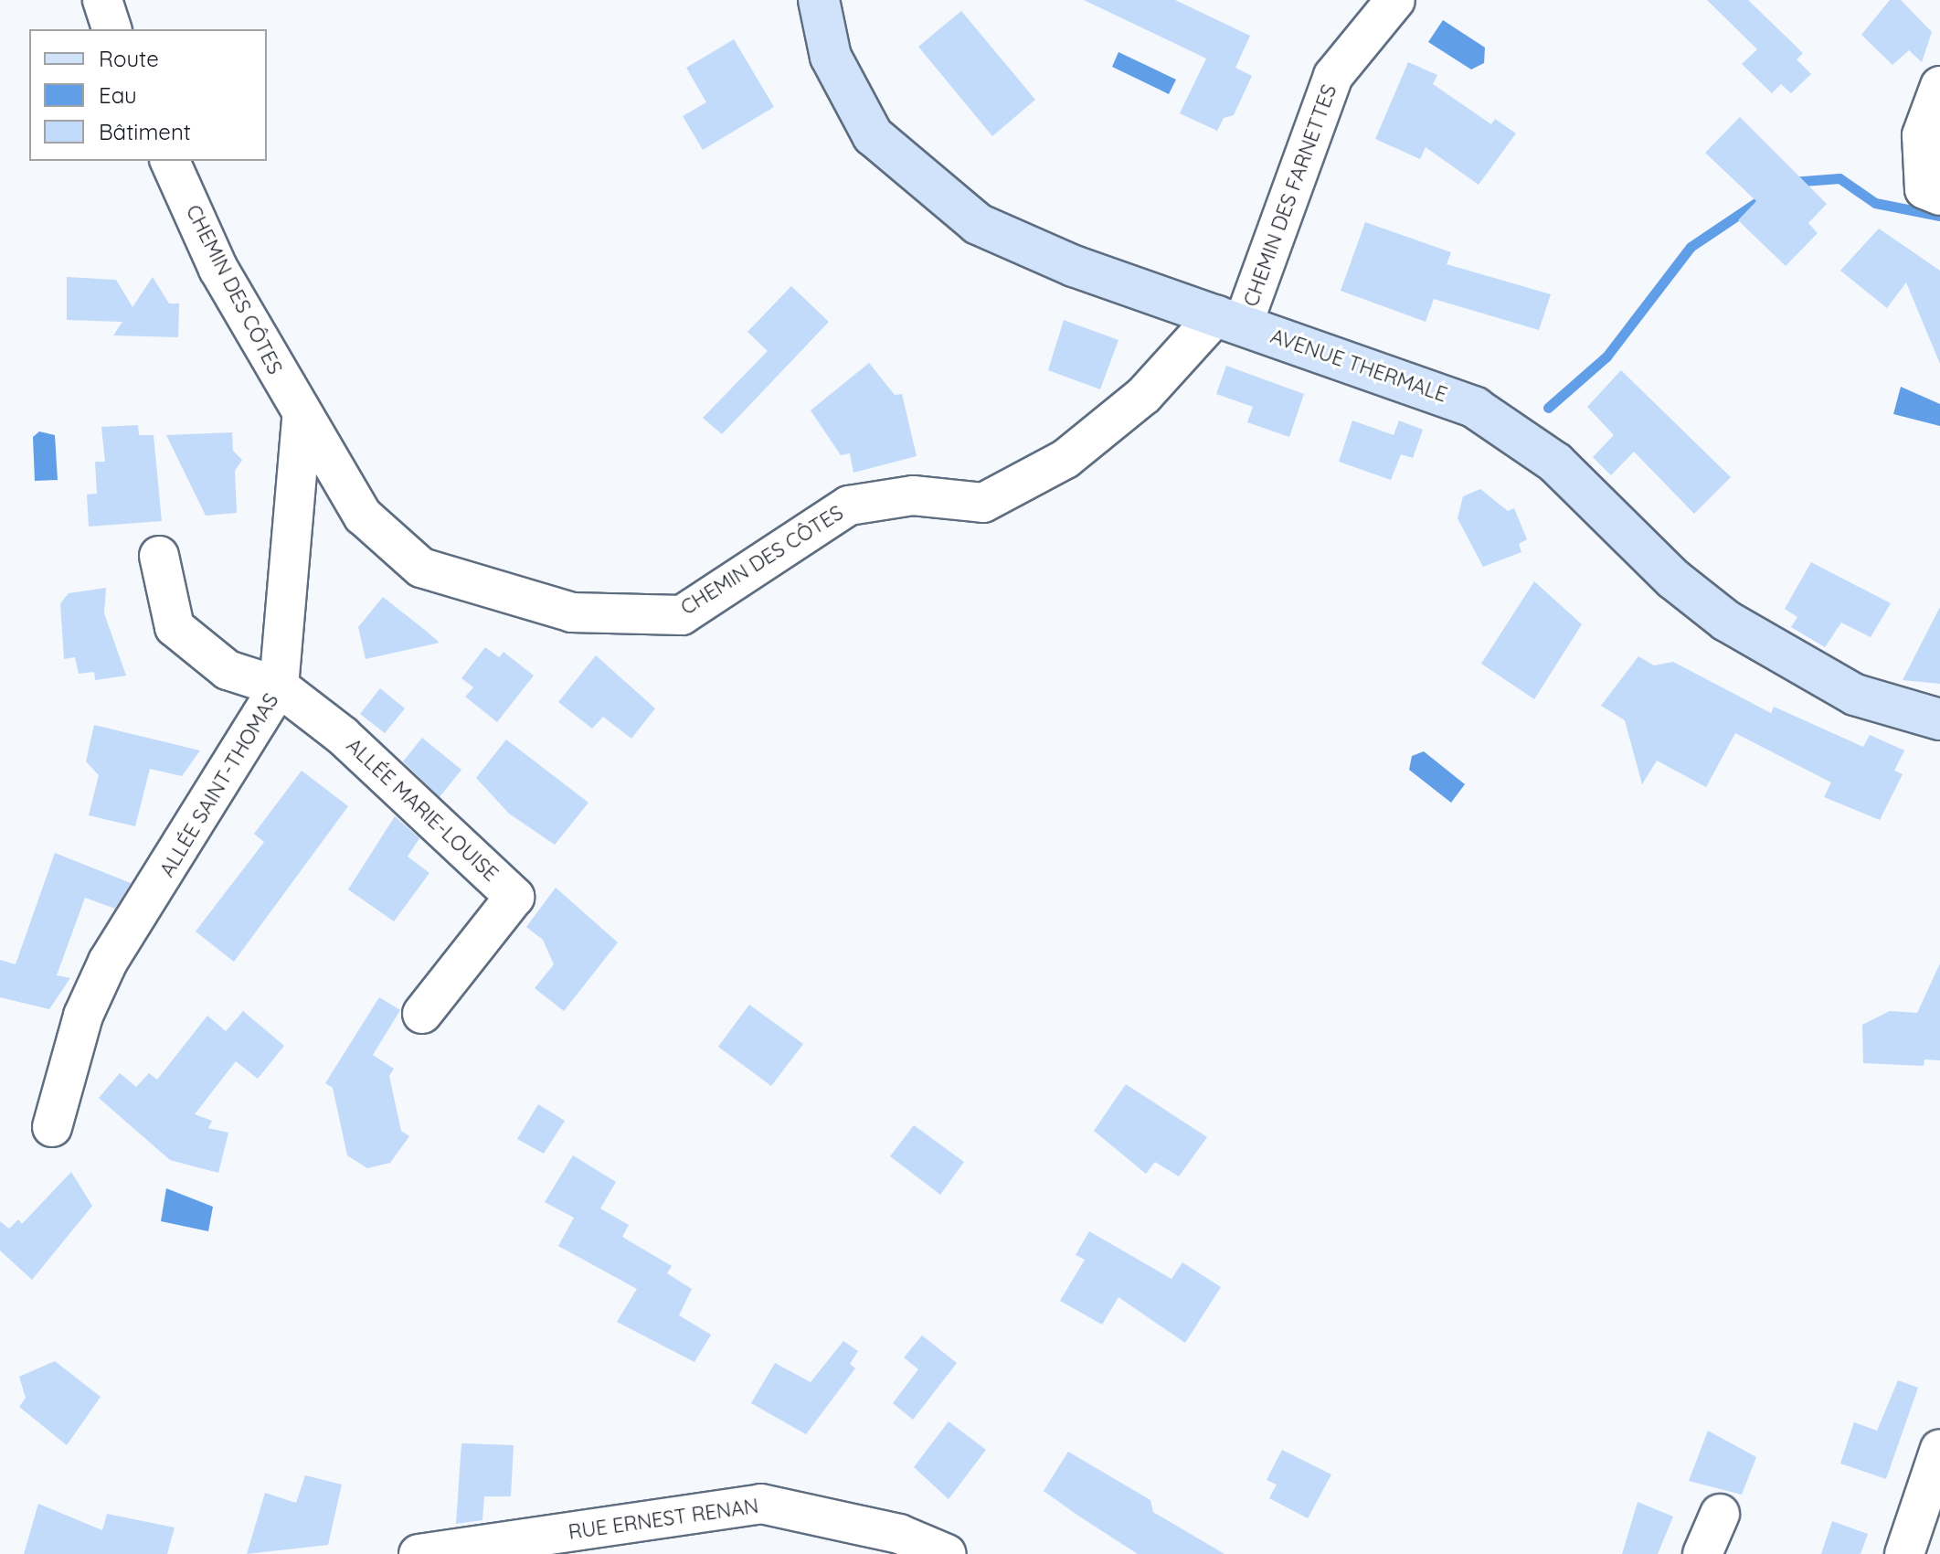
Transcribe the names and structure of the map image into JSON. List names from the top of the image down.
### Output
{
  "streets": {
    "main road": ["AVENUE THERMALE"],
    "street": [
      "CHEMIN DES FARNETTES",
      "CHEMIN DES CÔTES",
      "ALLÉE SAINT-THOMAS",
      "ALLÉE MARIE-LOUISE",
      "RUE ERNEST RENAN"
    ]
  },
  "crossings": [
    ["CHEMIN DES FARNETTES", "CHEMIN DES CÔTES"],
    ["CHEMIN DES FARNETTES", "AVENUE THERMALE"],
    ["CHEMIN DES CÔTES", "AVENUE THERMALE"],
    ["CHEMIN DES CÔTES", "ALLÉE SAINT-THOMAS"],
    ["ALLÉE SAINT-THOMAS", "ALLÉE MARIE-LOUISE"]
  ],
  "legend": ["Route", "Eau", "Bâtiment"]
}
